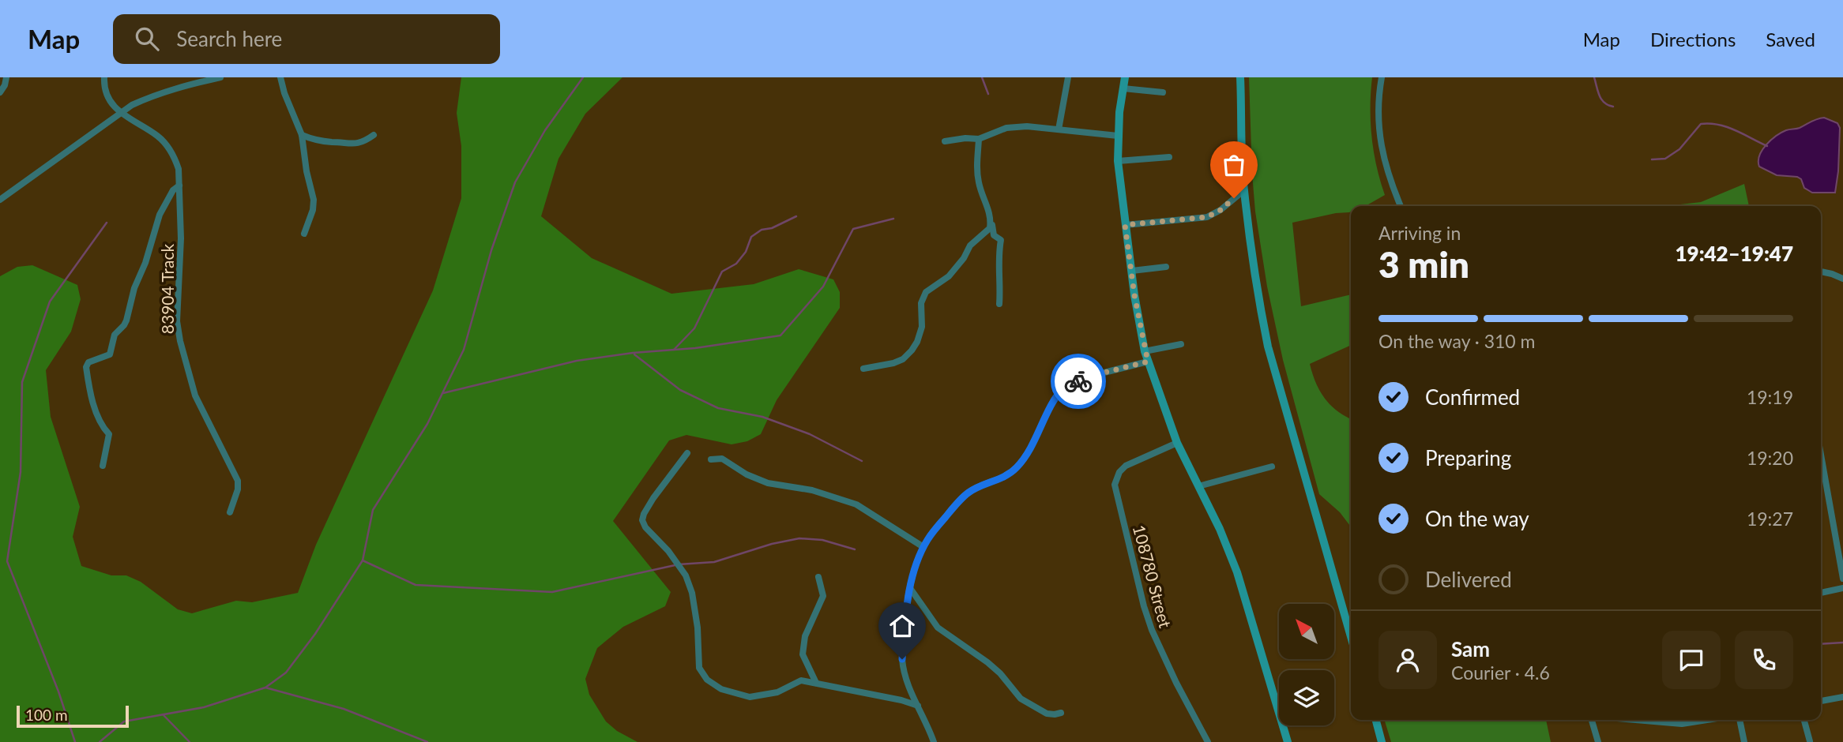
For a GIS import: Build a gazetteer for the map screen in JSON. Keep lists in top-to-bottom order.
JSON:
{
  "streets": {
    "street": ["83904 Track", "108780 Street"]
  },
  "scale_bar": "100 m",
  "north": "top left",
  "page": {
    "header": "Map",
    "search": "Search here",
    "nav": ["Map", "Directions", "Saved"],
    "heading": ["3 min", "Arriving in", "19:42–19:47"],
    "panel": ["Sam", "Courier · 4.6"],
    "bar": "On the way · 310 m",
    "list": [
      ["Confirmed", "19:19"],
      ["Preparing", "19:20"],
      ["On the way", "19:27"],
      "Delivered"
    ],
    "scale": "100 m"
  }
}
